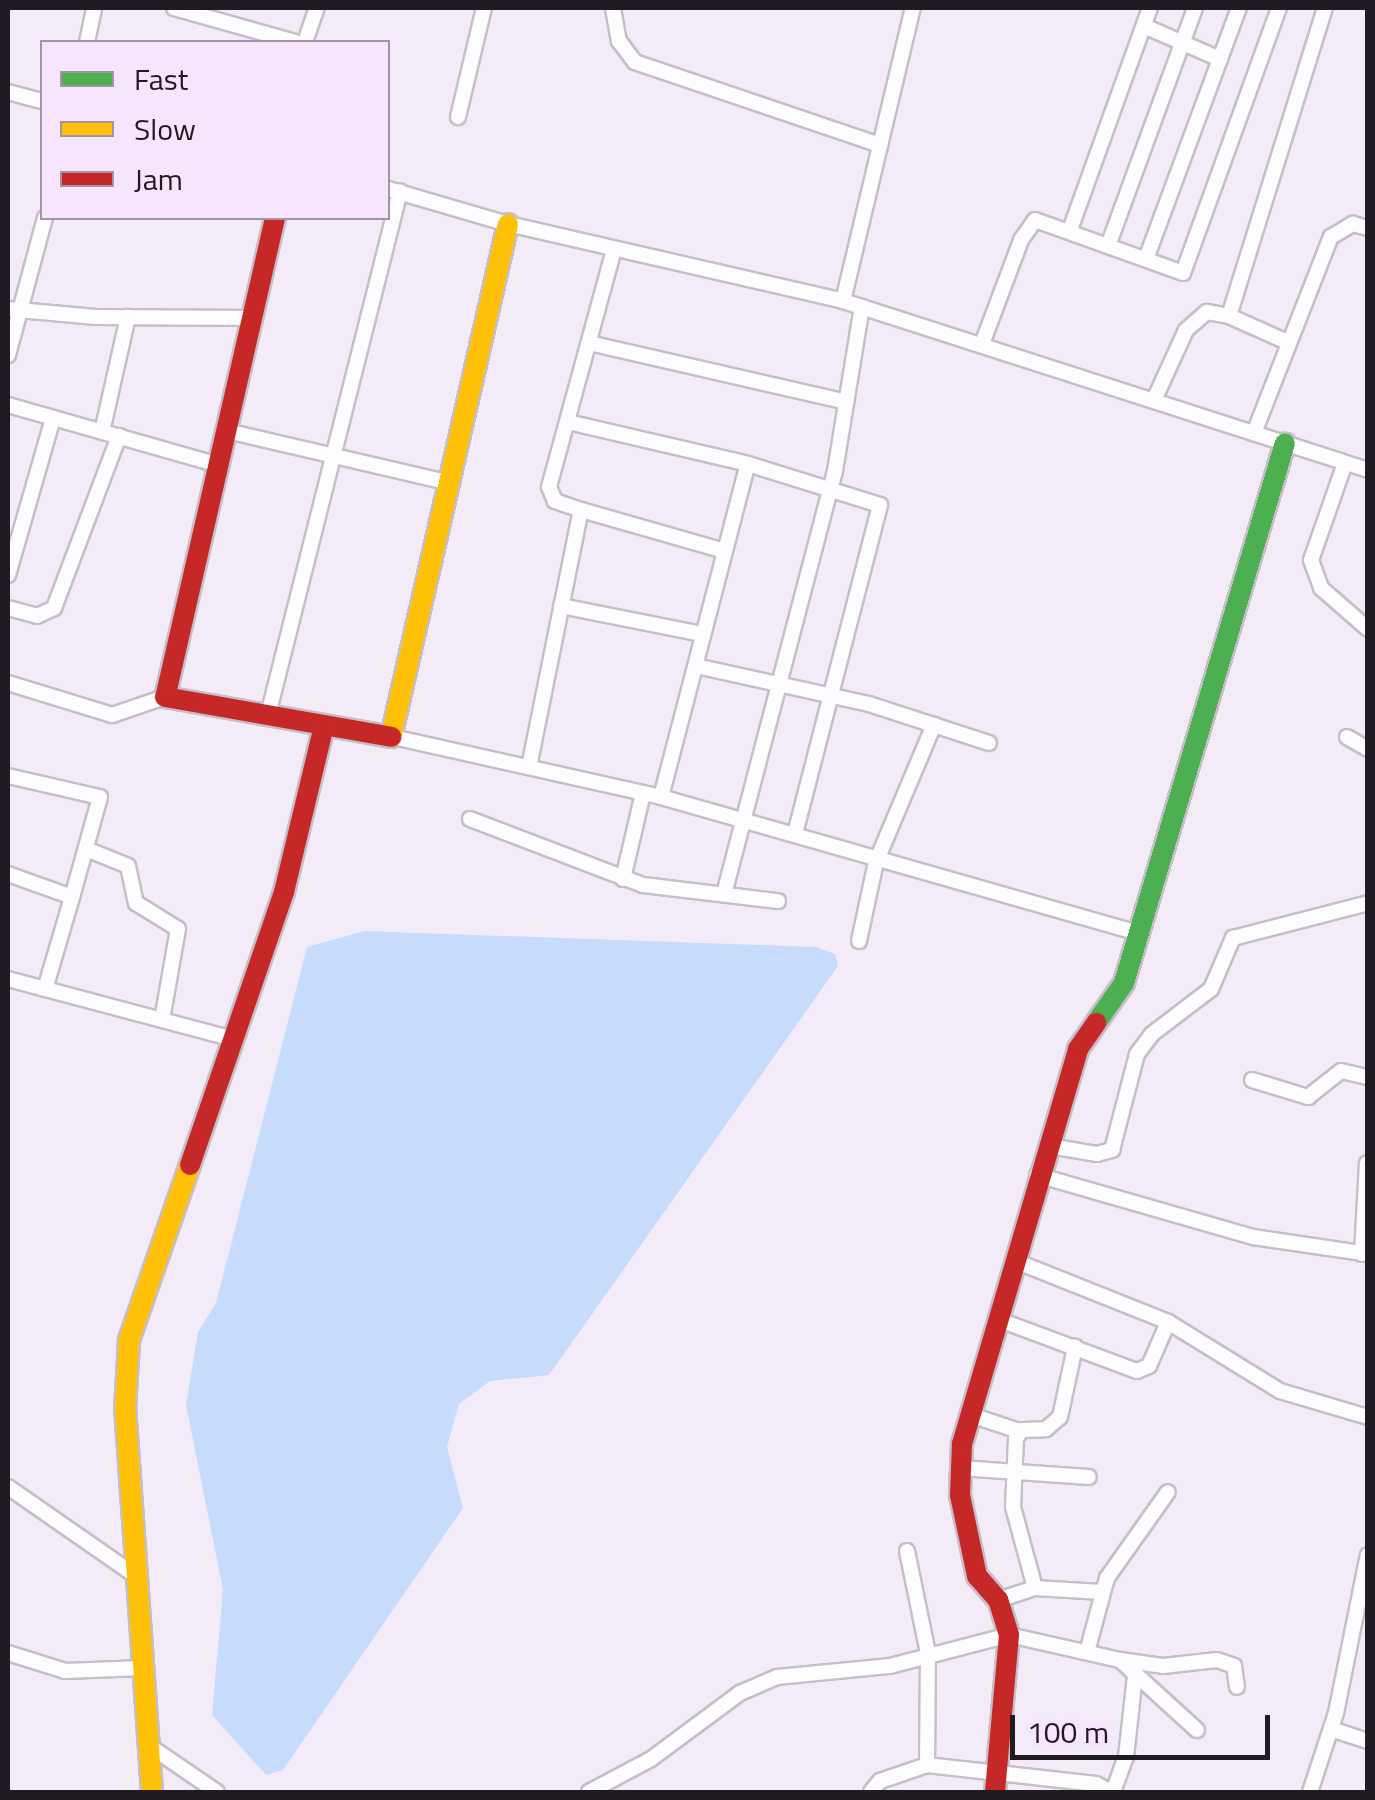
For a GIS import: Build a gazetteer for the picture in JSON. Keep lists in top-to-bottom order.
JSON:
{
  "legend": ["Fast", "Slow", "Jam"],
  "scale_bar": "100 m"
}
